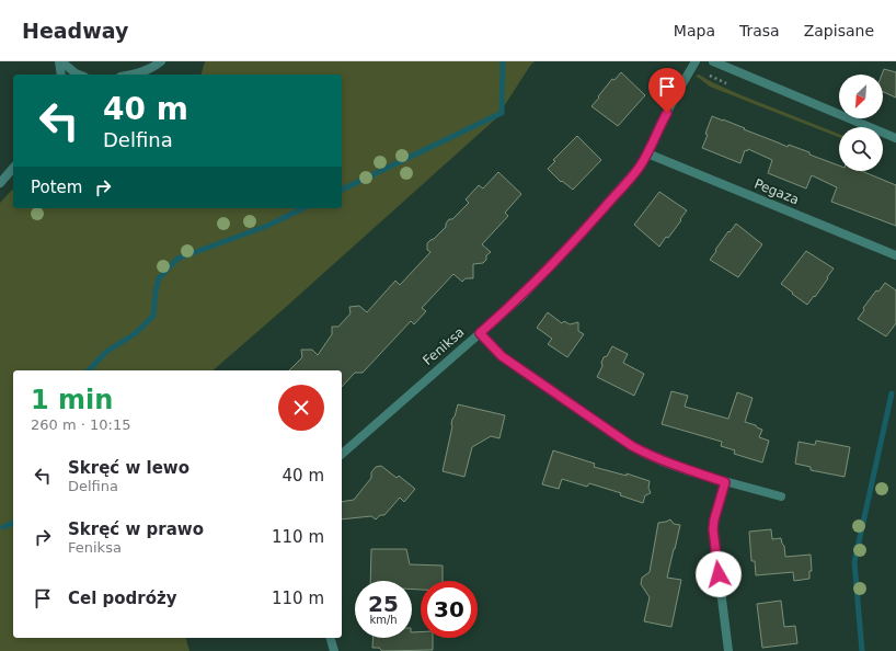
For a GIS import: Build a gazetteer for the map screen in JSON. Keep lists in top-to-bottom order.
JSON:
{
  "streets": {
    "street": ["Pegaza", "Feniksa"]
  },
  "crossings": [
    ["Pegaza", "Feniksa"]
  ],
  "north": "bottom left",
  "page": {
    "header": "Headway",
    "nav": ["Mapa", "Trasa", "Zapisane"],
    "turn": ["40 m", "Delfina"],
    "then": "Potem",
    "heading": ["1 min", "260 m · 10:15"],
    "list": [
      {
        "name": "Skręć w lewo",
        "note": "Delfina",
        "value": "40 m"
      },
      {
        "name": "Skręć w prawo",
        "note": "Feniksa",
        "value": "110 m"
      },
      {
        "name": "Cel podróży",
        "value": "110 m"
      }
    ],
    "speed": "25 km/h",
    "limit": "30"
  }
}
